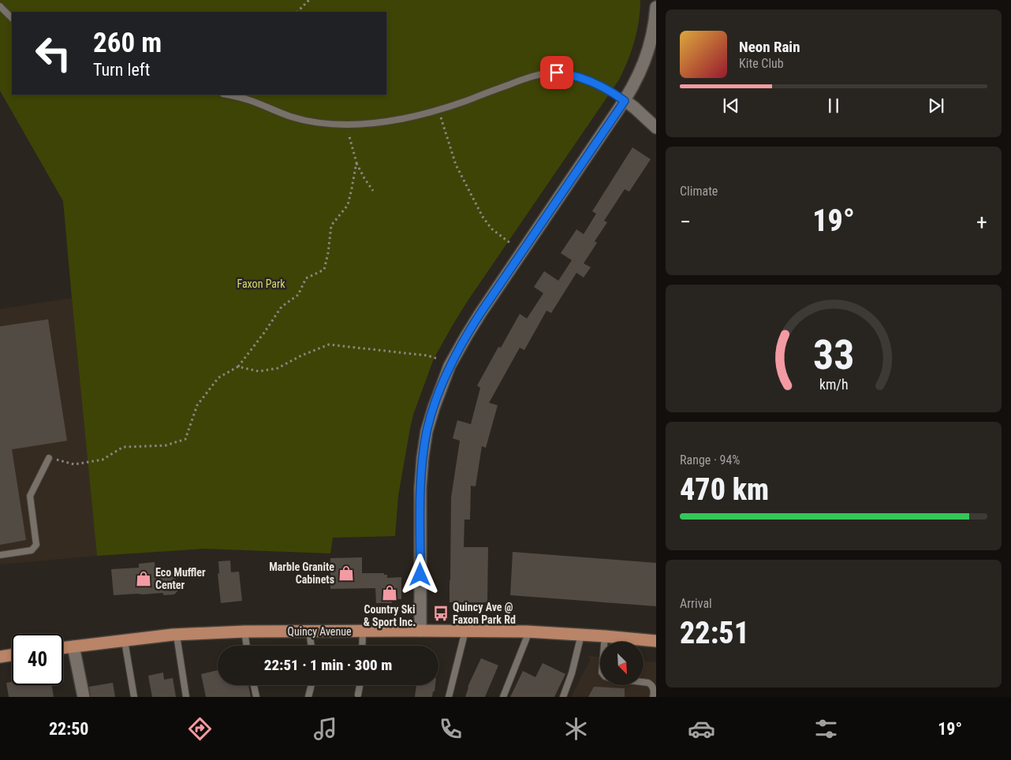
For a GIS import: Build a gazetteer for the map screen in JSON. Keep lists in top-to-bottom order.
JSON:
{
  "streets": {
    "main road": ["Quincy Avenue"]
  },
  "parks": ["Faxon Park"],
  "places": {
    "shop": ["Marble Granite Cabinets", "Eco Muffler Center", "Country Ski & Sport Inc."],
    "bus stop": ["Quincy Ave @ Faxon Park Rd"]
  },
  "north": "bottom right",
  "page": {
    "turn": ["260 m", "Turn left"],
    "song": ["Neon Rain", "Kite Club"],
    "tile": [
      "Climate",
      ["Range · 94%", "470 km"],
      ["Arrival", "22:51"]
    ],
    "heat": ["−", "19°", "+"],
    "limit": "40",
    "trip": "22:51 · 1 min · 300 m",
    "tabs": ["22:50", "19°"],
    "gauge": ["33", "km/h"]
  }
}
